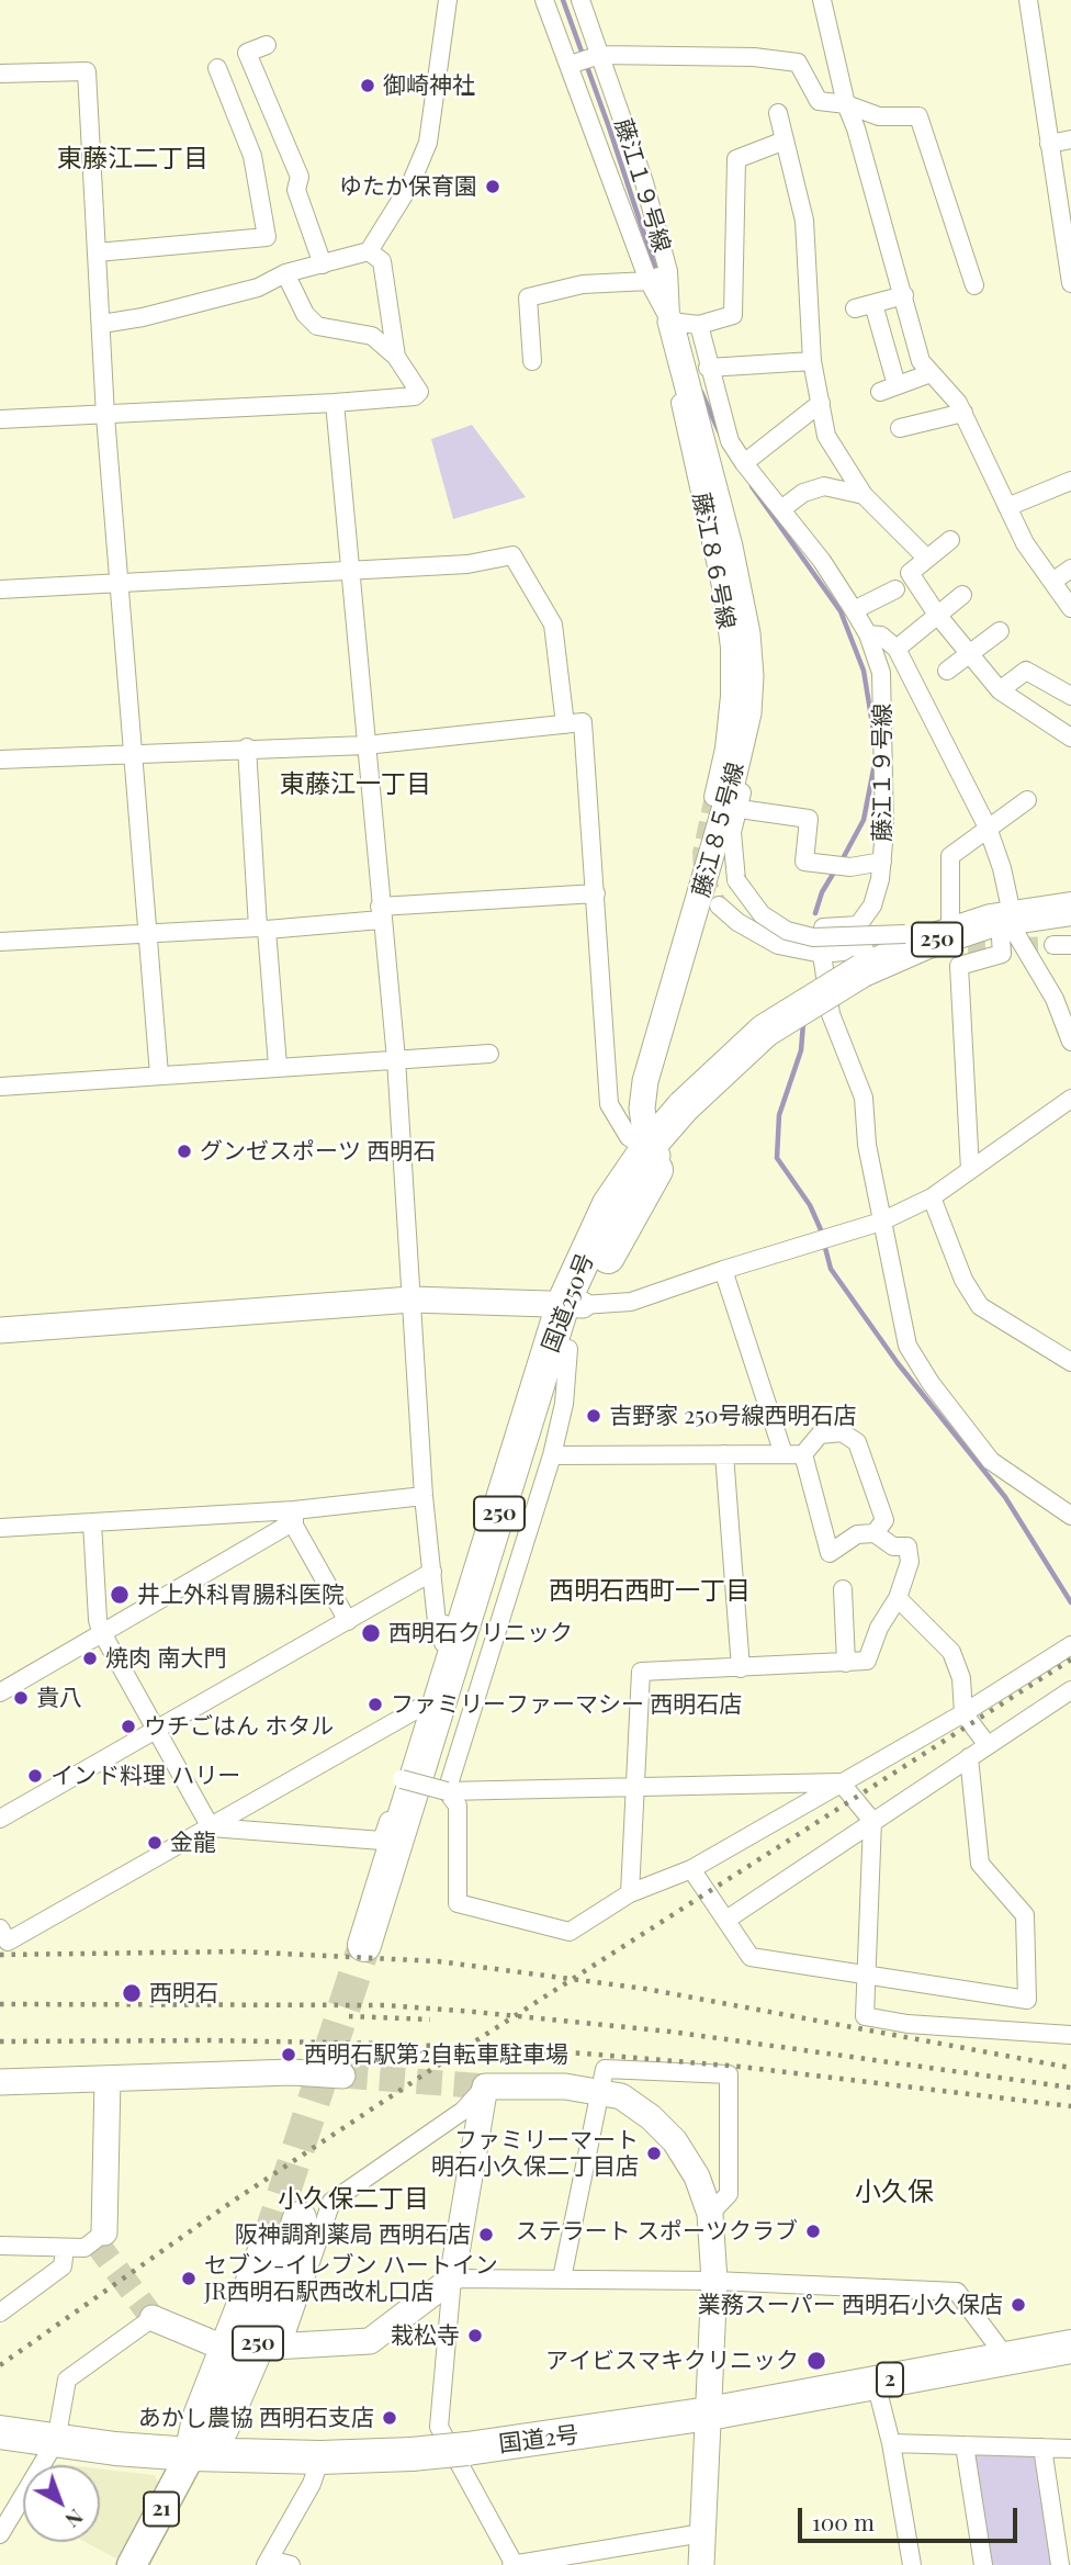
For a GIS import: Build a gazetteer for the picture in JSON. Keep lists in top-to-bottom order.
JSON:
{
  "streets": {
    "highway": [
      "250",
      "国道250号",
      "2",
      "国道2号"
    ],
    "main road": ["21"],
    "street": ["藤江１９号線", "藤江８６号線", "藤江８５号線"]
  },
  "crossings": [
    ["藤江１９号線", "藤江８６号線"],
    ["藤江１９号線", "藤江８５号線"],
    ["藤江８６号線", "藤江８５号線"],
    ["藤江８５号線", "国道250号"],
    ["250", "国道2号"],
    ["250", "21"],
    ["国道2号", "21"]
  ],
  "districts": [
    "東藤江二丁目",
    "東藤江一丁目",
    "西明石西町一丁目",
    "小久保",
    "小久保二丁目"
  ],
  "places": [
    "御崎神社",
    "ゆたか保育園",
    "グンゼスポーツ 西明石",
    "吉野家 250号線西明石店",
    "井上外科胃腸科医院",
    "西明石クリニック",
    "焼肉 南大門",
    "貴八",
    "ファミリーファーマシー 西明石店",
    "ウチごはん ホタル",
    "インド料理 ハリー",
    "金龍",
    "西明石",
    "西明石駅第2自転車駐車場",
    "ファミリーマート 明石小久保二丁目店",
    "ステラート スポーツクラブ",
    "阪神調剤薬局 西明石店",
    "セブン-イレブン ハートイン JR西明石駅西改札口店",
    "業務スーパー 西明石小久保店",
    "栽松寺",
    "アイビスマキクリニック",
    "あかし農協 西明石支店"
  ],
  "scale_bar": "100 m",
  "north": "bottom right"
}
